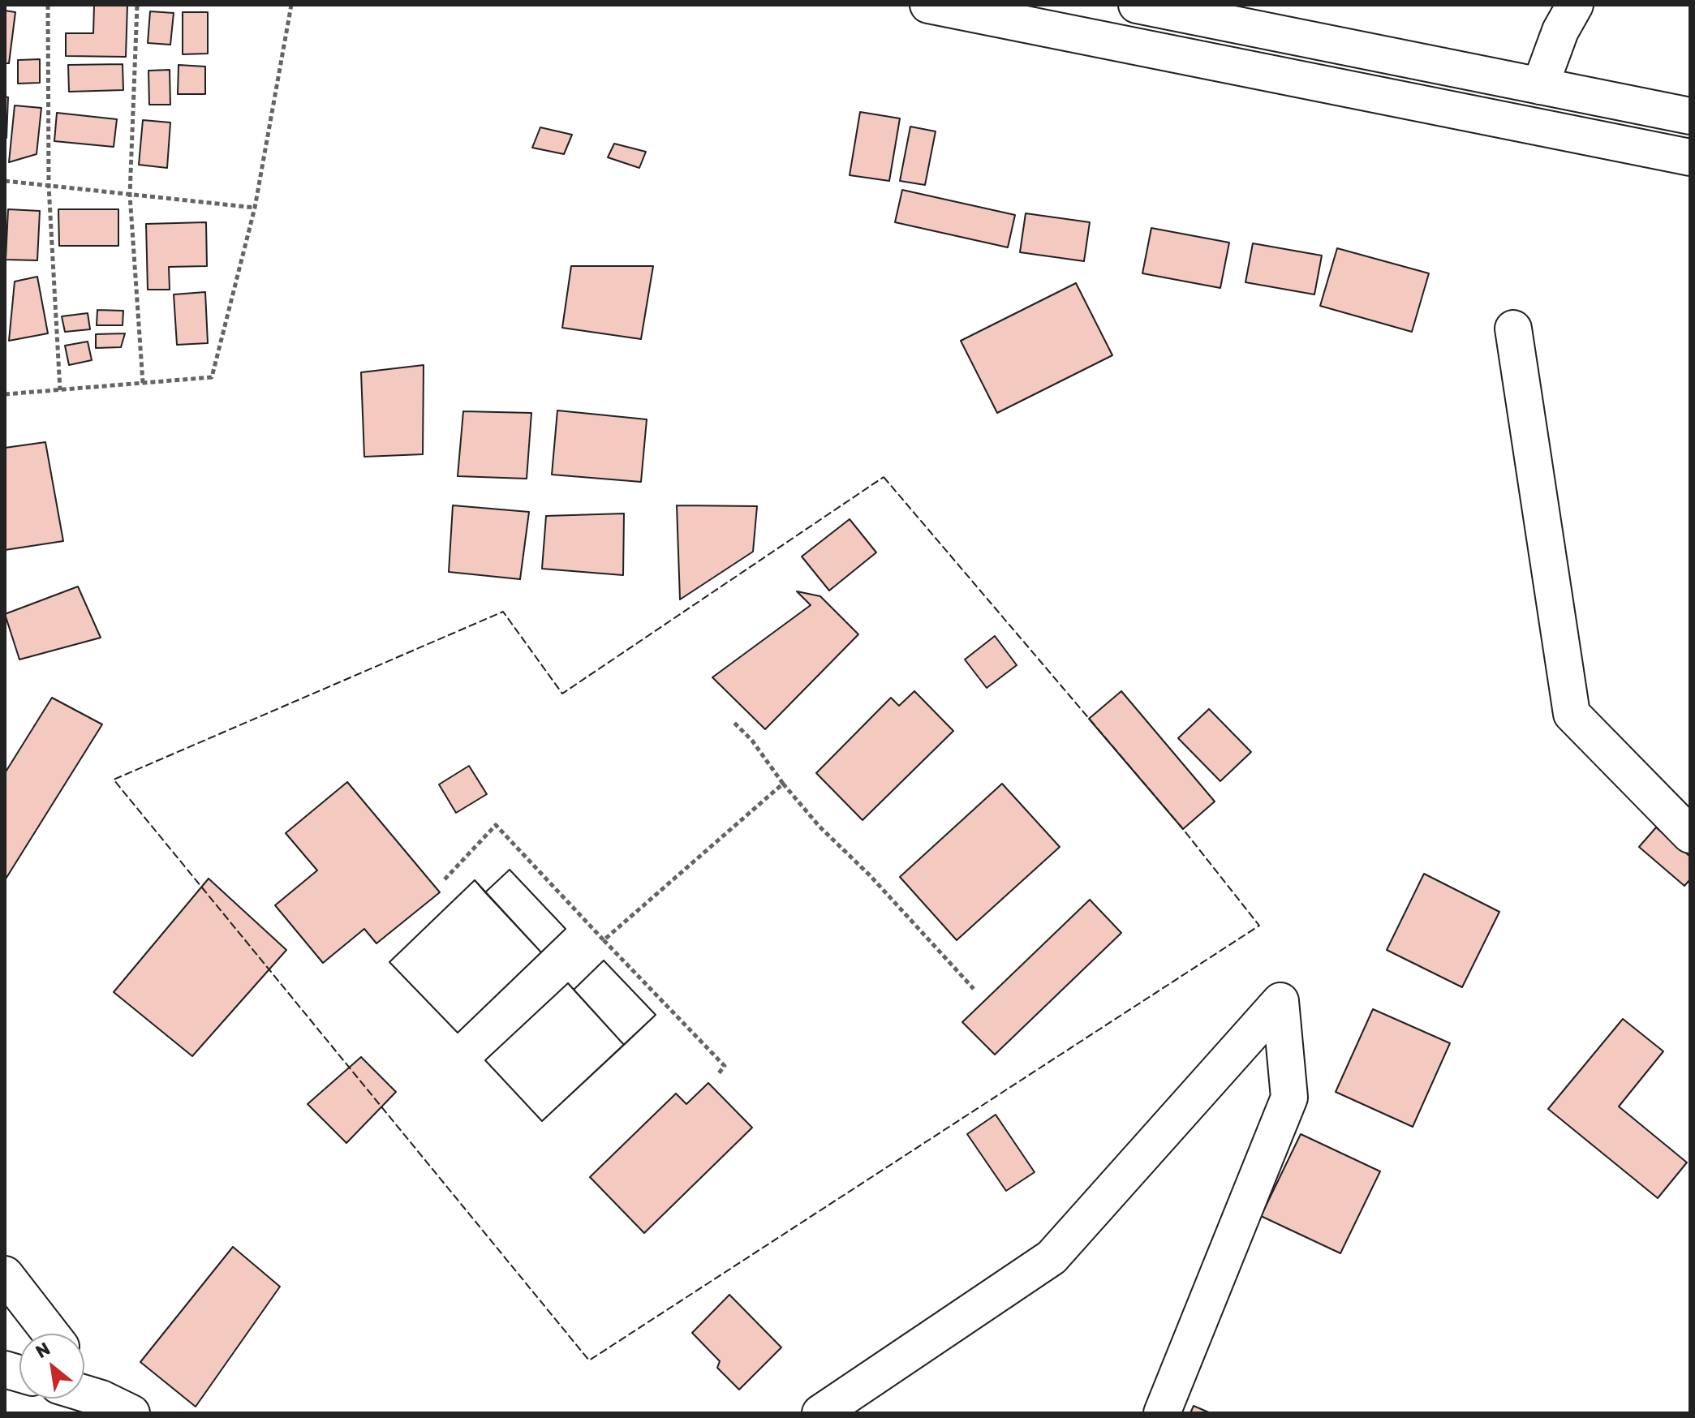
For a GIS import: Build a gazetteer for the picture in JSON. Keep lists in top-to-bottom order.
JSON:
{
  "north": "top left"
}
